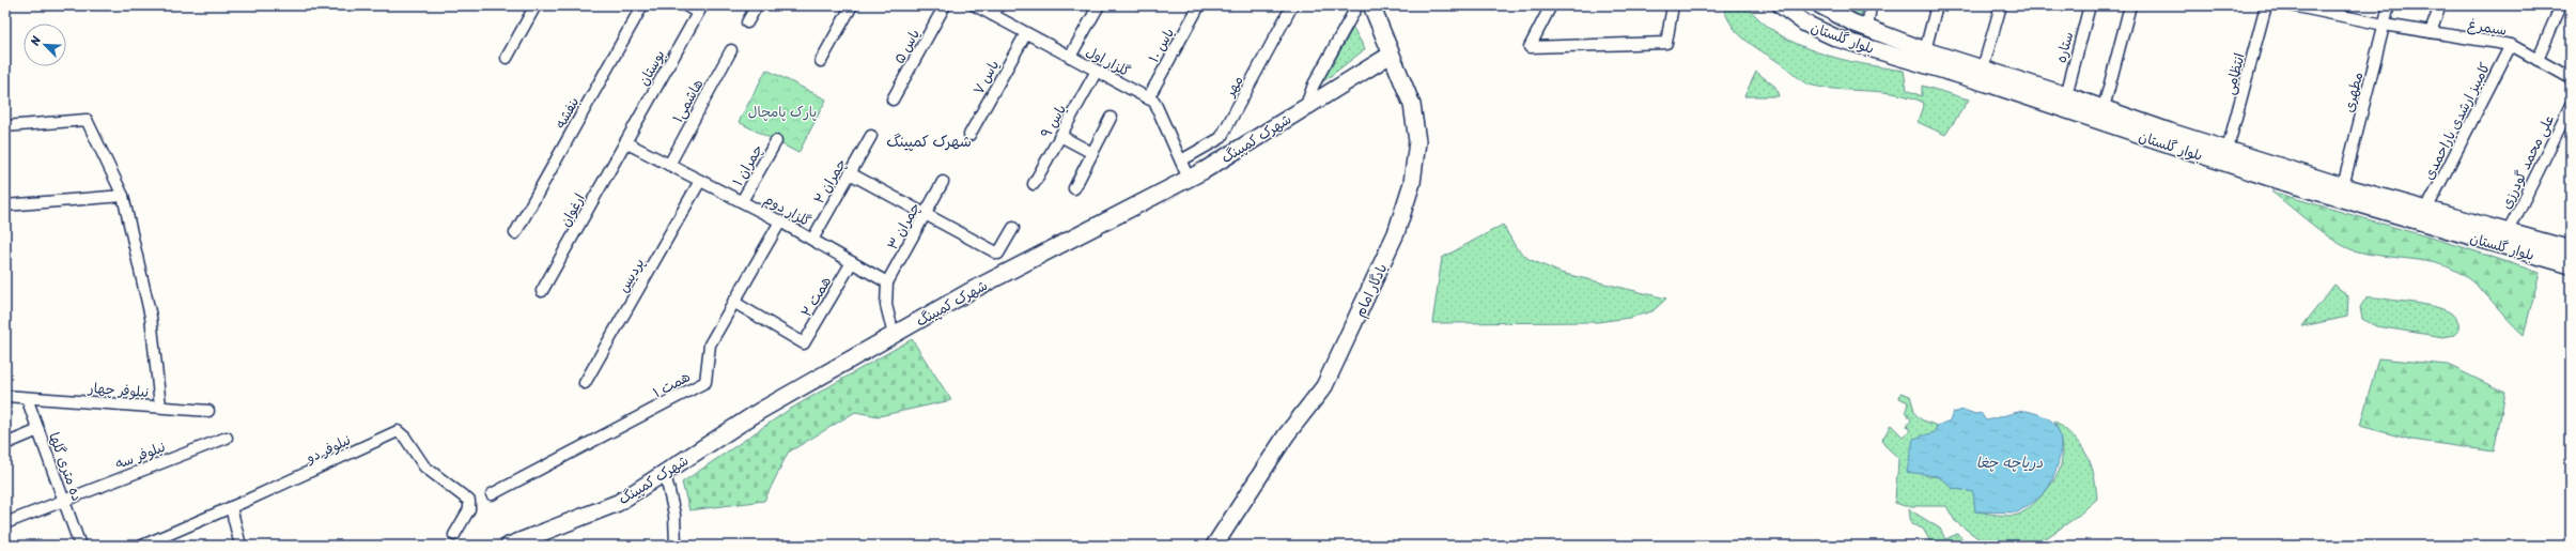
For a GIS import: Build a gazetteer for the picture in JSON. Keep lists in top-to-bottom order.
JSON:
{
  "streets": {
    "main road": ["بلوار گلستان", "شهرک کمپینگ", "یادگار امام"],
    "street": [
      "سیمرغ",
      "یاس ۱۰",
      "یاس ۵",
      "ستاره",
      "گلزار اول",
      "بوستان",
      "انتظامی",
      "یاس ۷",
      "مهر",
      "مطهری",
      "هاشمی۱",
      "بنفشه",
      "یاس ۹",
      "کامبیز ارشدی یاراحمدی",
      "علی محمد گودرزی",
      "چمران ۱",
      "چمران ۲",
      "ارغوان",
      "گلزار دوم",
      "چمران ۳",
      "پردیس",
      "همت ۲",
      "همت ۱",
      "نیلوفر چهار",
      "نیلوفر دو",
      "نیلوفر سه",
      "ده متری گلها"
    ]
  },
  "crossings": [
    ["سیمرغ", "مطهری"],
    ["سیمرغ", "کامبیز ارشدی یاراحمدی"],
    ["بلوار گلستان", "ستاره"],
    ["بلوار گلستان", "انتظامی"],
    ["بلوار گلستان", "مطهری"],
    ["بلوار گلستان", "کامبیز ارشدی یاراحمدی"],
    ["بلوار گلستان", "علی محمد گودرزی"],
    ["یاس ۱۰", "گلزار اول"],
    ["گلزار اول", "یاس ۷"],
    ["گلزار اول", "مهر"],
    ["گلزار اول", "یاس ۹"],
    ["گلزار اول", "شهرک کمپینگ"],
    ["بوستان", "ارغوان"],
    ["بوستان", "گلزار دوم"],
    ["هاشمی۱", "گلزار دوم"],
    ["شهرک کمپینگ", "یادگار امام"],
    ["چمران ۱", "گلزار دوم"],
    ["چمران ۲", "گلزار دوم"],
    ["ارغوان", "گلزار دوم"],
    ["گلزار دوم", "چمران ۳"],
    ["گلزار دوم", "پردیس"],
    ["گلزار دوم", "همت ۲"],
    ["گلزار دوم", "همت ۱"],
    ["همت ۲", "همت ۱"],
    ["نیلوفر چهار", "ده متری گلها"],
    ["نیلوفر سه", "ده متری گلها"]
  ],
  "districts": ["شهرک کمپینگ"],
  "water": ["دریاچه چغا"],
  "parks": ["پارک پامچال"],
  "north": "top left"
}
